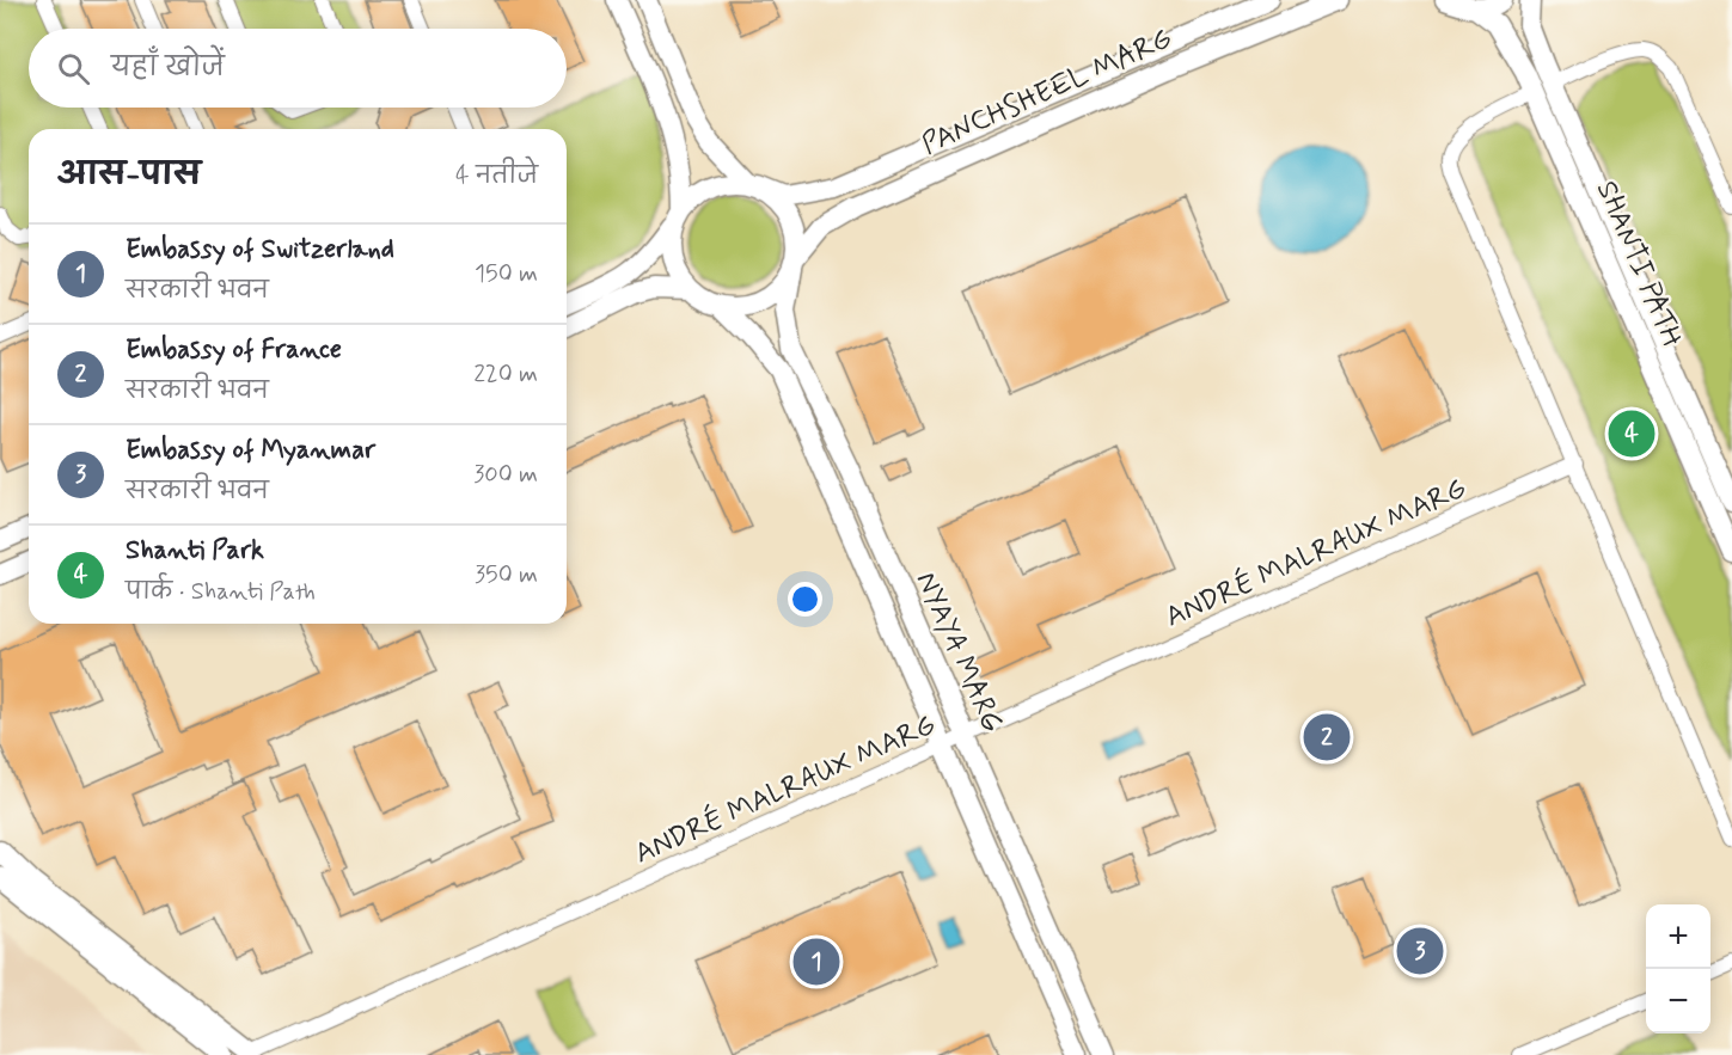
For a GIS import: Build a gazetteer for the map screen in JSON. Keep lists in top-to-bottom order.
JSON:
{
  "streets": {
    "main road": ["PANCHSHEEL MARG", "SHANTI PATH", "NYAYA MARG"],
    "street": ["ANDRÉ MALRAUX MARG"]
  },
  "crossings": [
    ["PANCHSHEEL MARG", "NYAYA MARG"],
    ["ANDRÉ MALRAUX MARG", "NYAYA MARG"]
  ],
  "page": {
    "search": "यहाँ खोजें",
    "heading": ["आस-पास", "4 नतीजे"],
    "list": [
      {
        "mark": "1",
        "name": "Embassy of Switzerland",
        "note": "सरकारी भवन",
        "value": "150 m"
      },
      {
        "mark": "2",
        "name": "Embassy of France",
        "note": "सरकारी भवन",
        "value": "220 m"
      },
      {
        "mark": "3",
        "name": "Embassy of Myanmar",
        "note": "सरकारी भवन",
        "value": "300 m"
      },
      {
        "mark": "4",
        "name": "Shanti Park",
        "note": "पार्क · Shanti Path",
        "value": "350 m"
      }
    ],
    "pins": [
      "4",
      "2",
      "3",
      "1"
    ],
    "map_buttons": ["+", "−"]
  }
}
